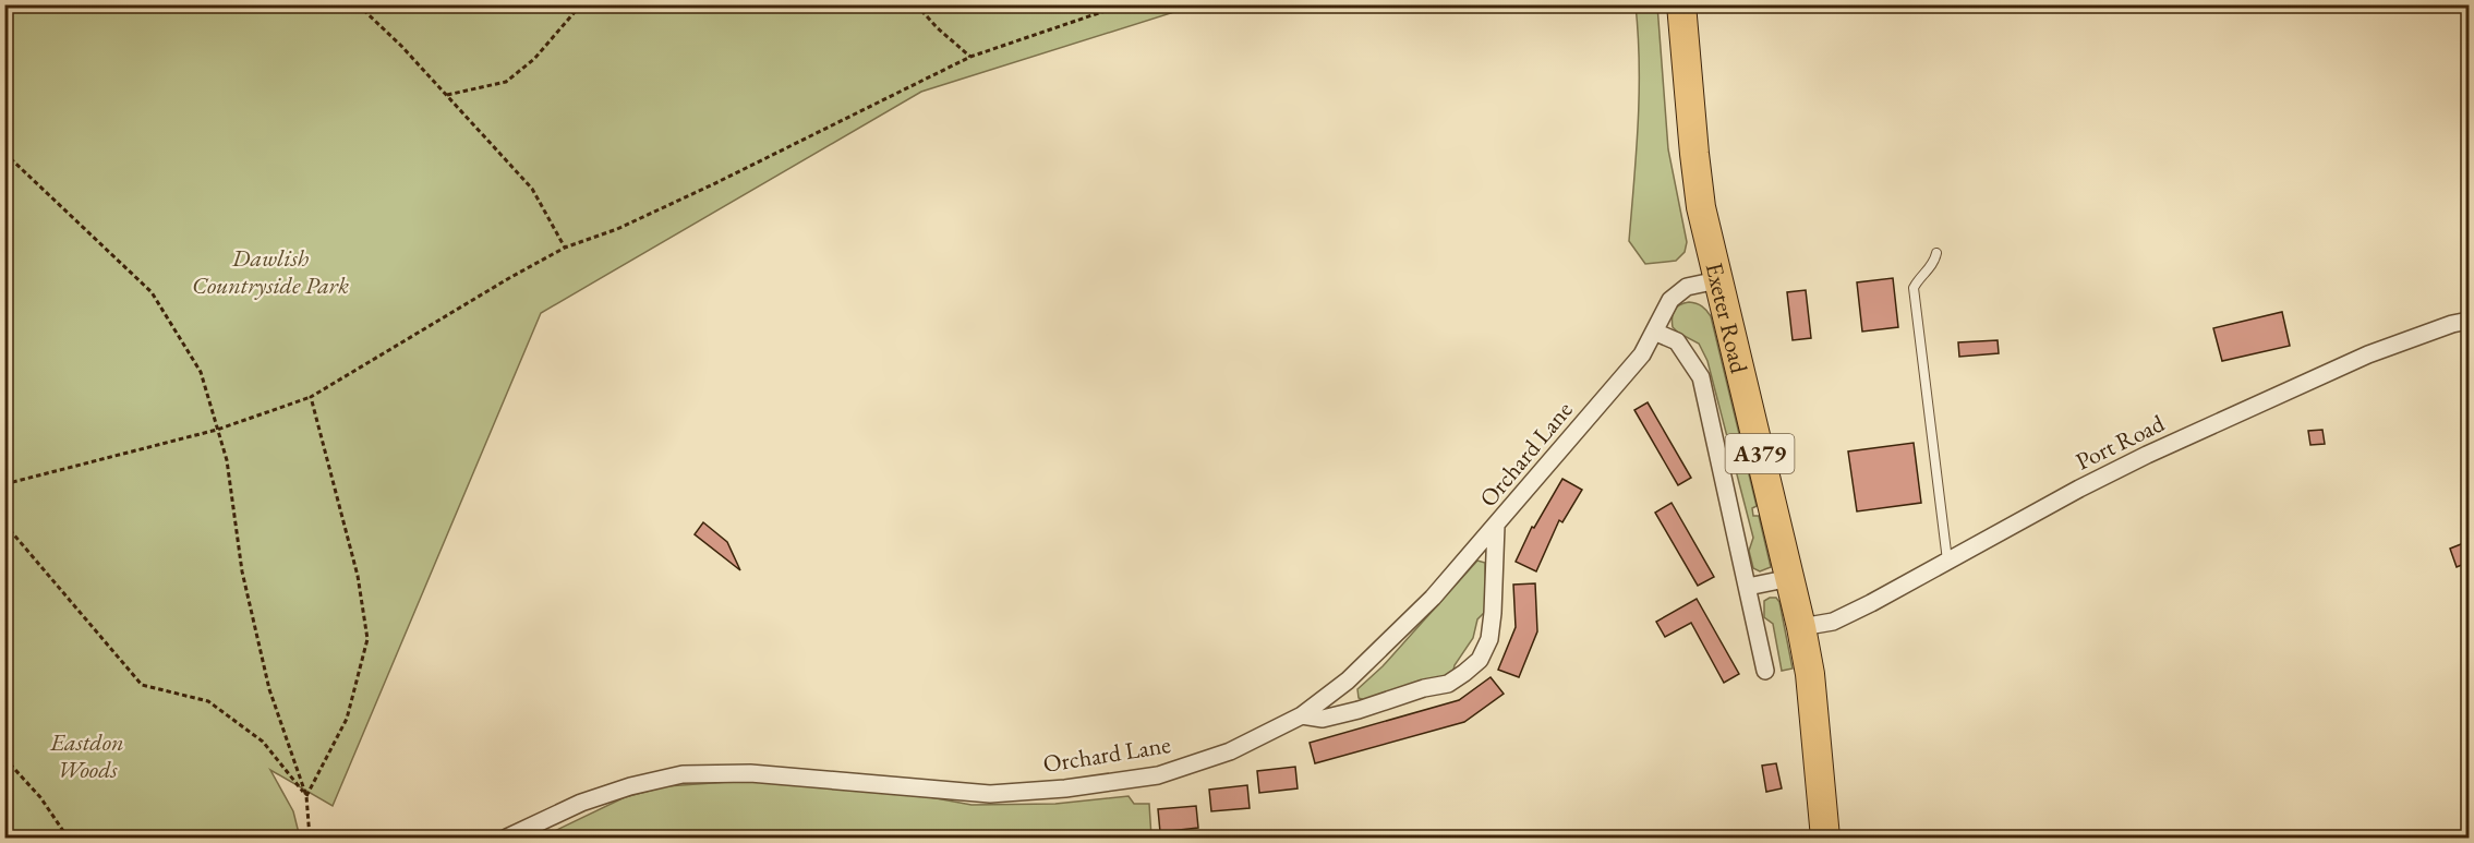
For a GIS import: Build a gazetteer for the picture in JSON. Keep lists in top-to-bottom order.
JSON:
{
  "streets": {
    "main road": ["Exeter Road", "A379"],
    "street": ["Port Road", "Orchard Lane"]
  },
  "crossings": [
    ["Exeter Road", "Port Road"],
    ["Exeter Road", "Orchard Lane"],
    ["Exeter Road", "A379"],
    ["Port Road", "A379"]
  ],
  "parks": ["Dawlish Countryside Park", "Eastdon Woods"]
}
